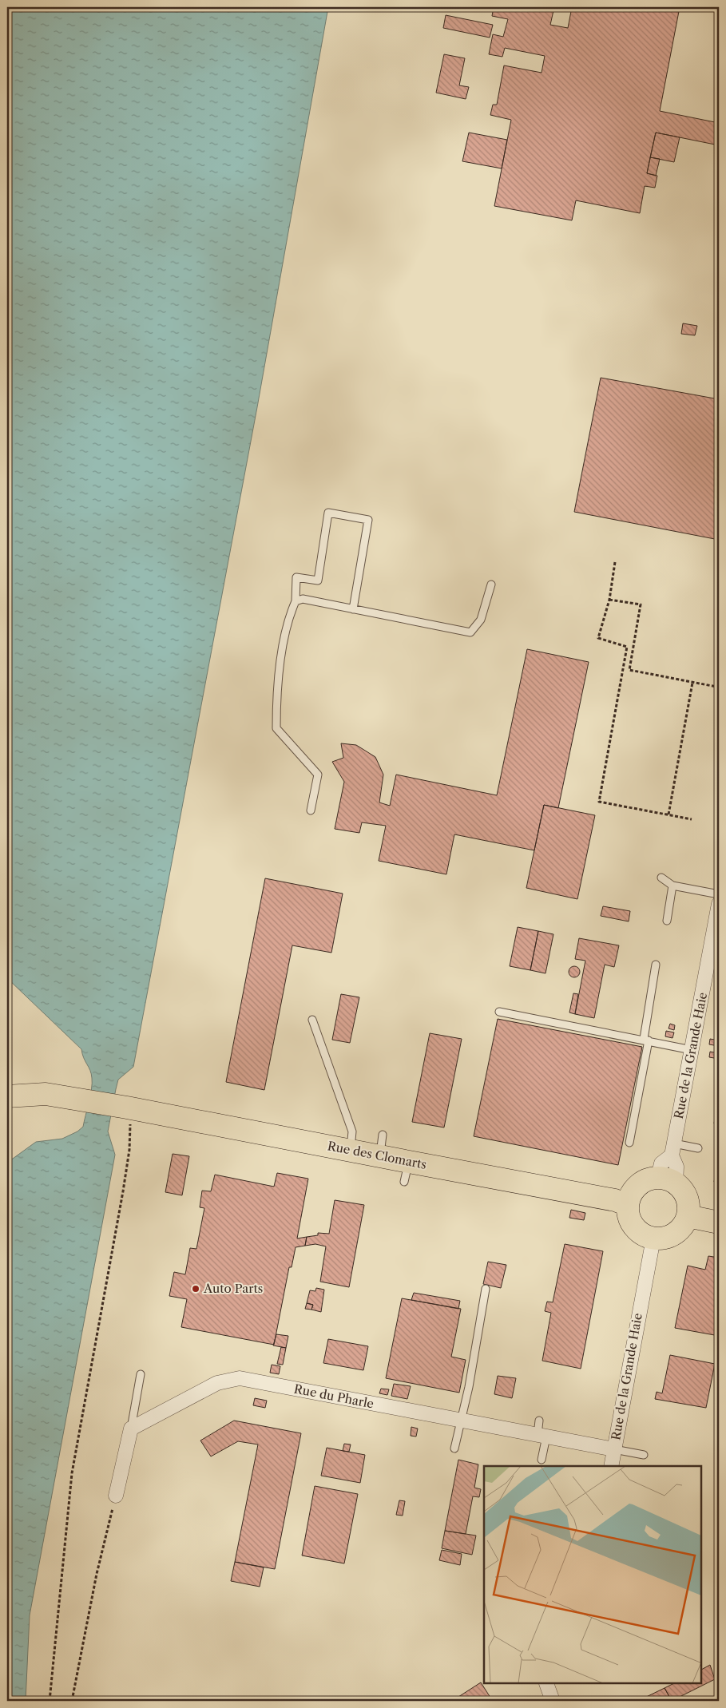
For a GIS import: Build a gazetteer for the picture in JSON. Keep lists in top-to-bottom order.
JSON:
{
  "streets": {
    "main road": ["Rue des Clomarts"],
    "street": ["Rue de la Grande Haie", "Rue du Pharle"]
  },
  "crossings": [
    ["Rue de la Grande Haie", "Rue des Clomarts"],
    ["Rue de la Grande Haie", "Rue du Pharle"]
  ],
  "places": ["Auto Parts"]
}
